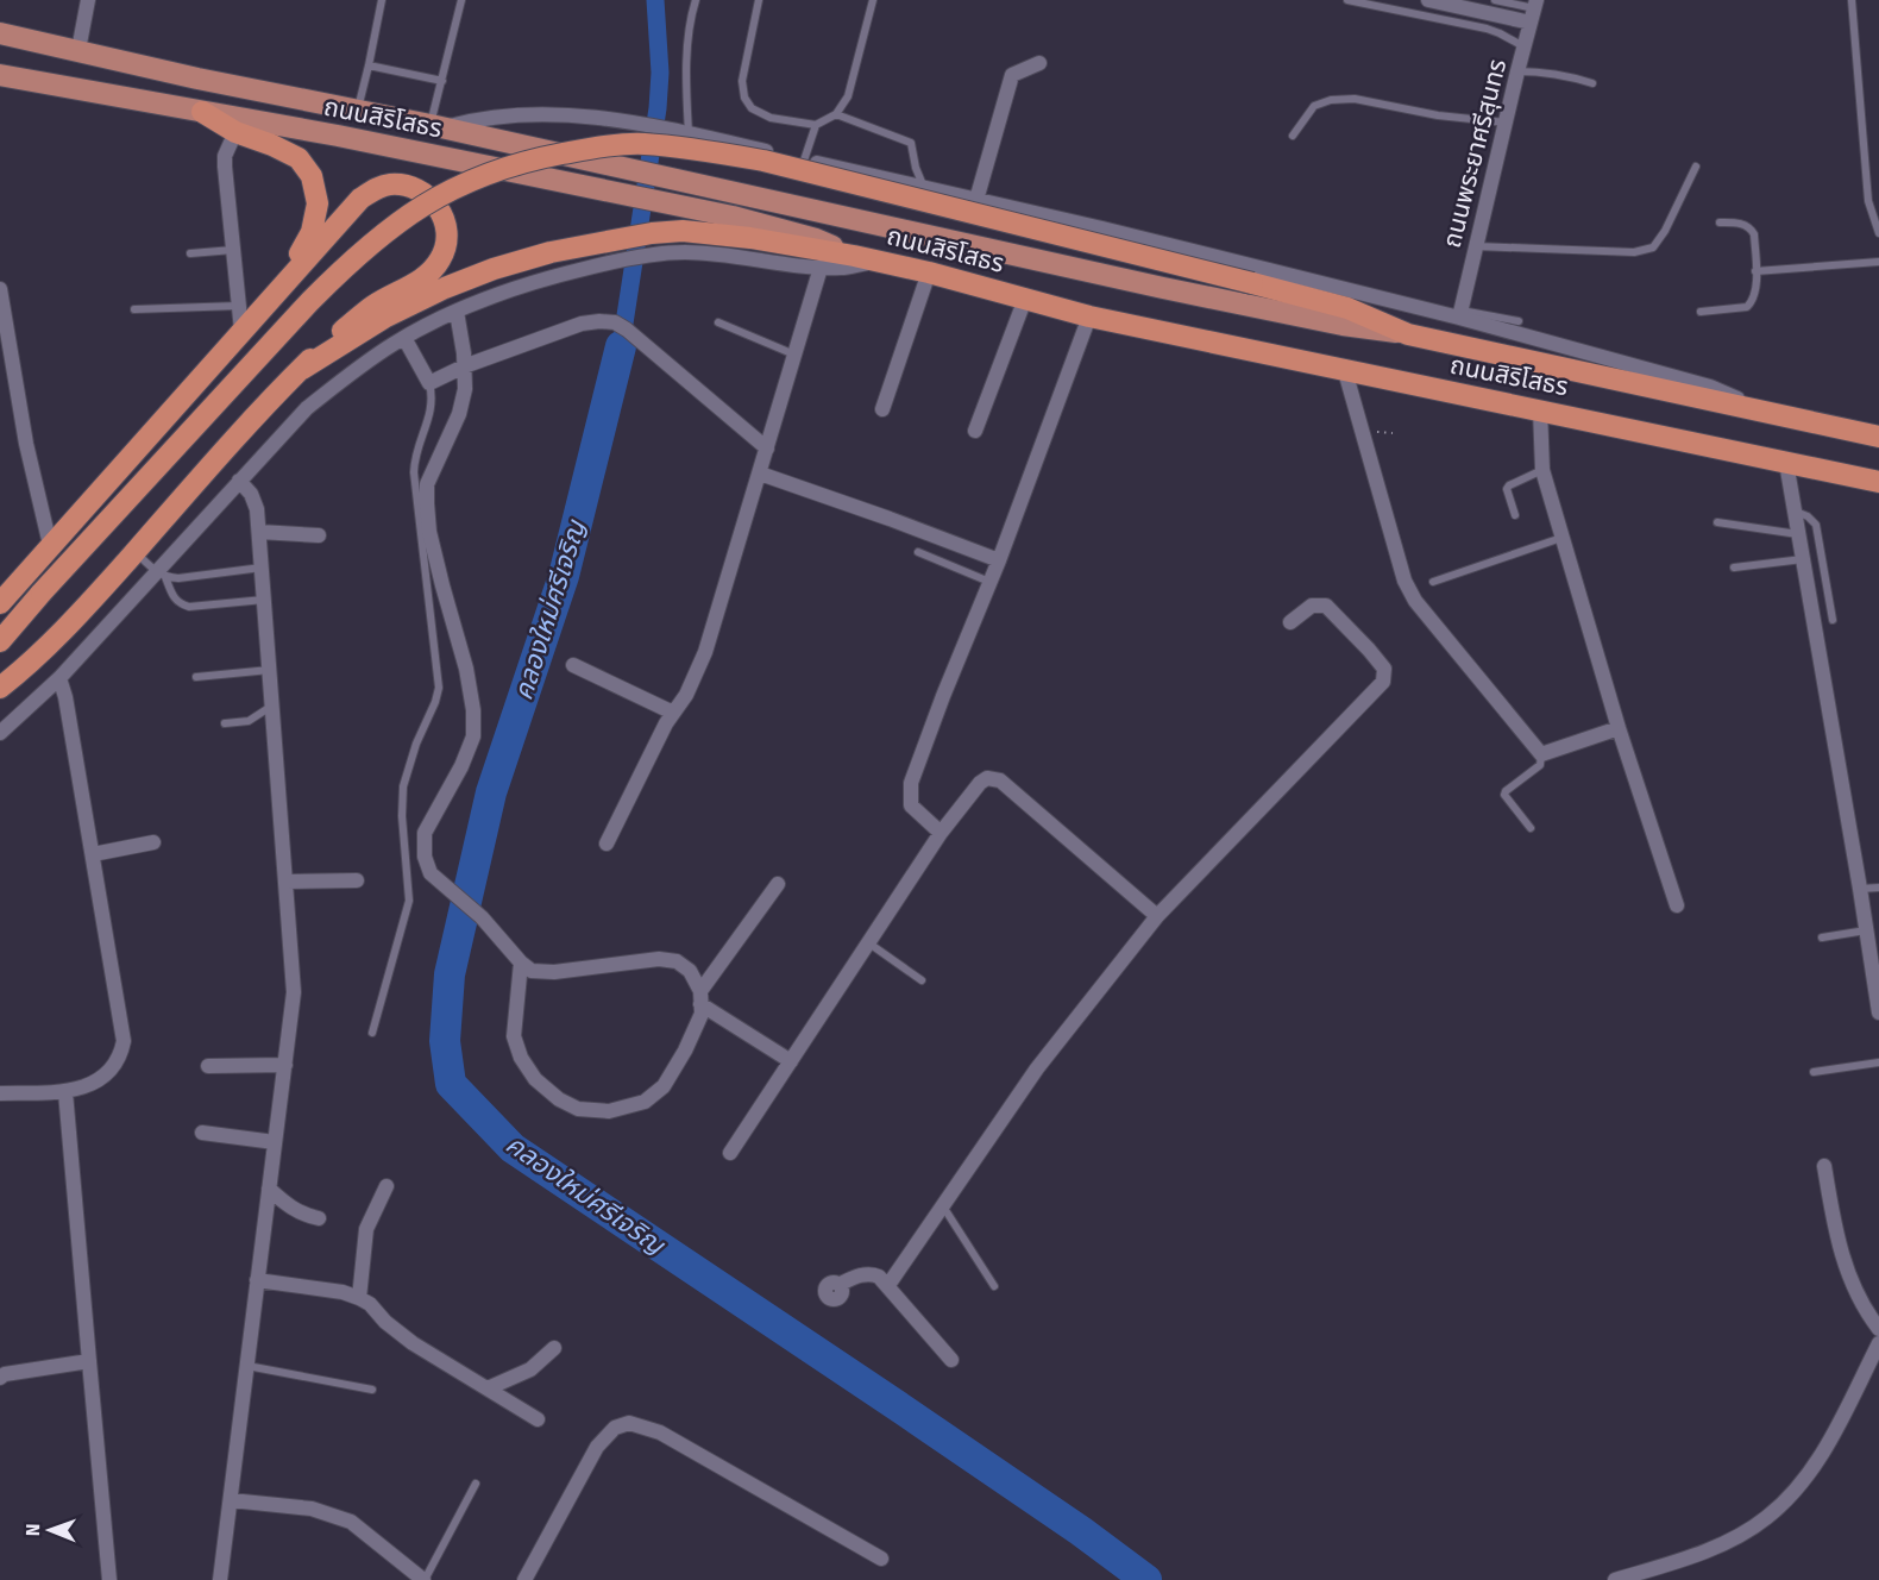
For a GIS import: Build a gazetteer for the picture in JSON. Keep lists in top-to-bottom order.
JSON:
{
  "streets": {
    "highway": ["ถนนสิริโสธร"],
    "street": ["ถนนพระยาศรีสุนทร"]
  },
  "water": ["คลองใหม่ศรีเจริญ"],
  "north": "left"
}
